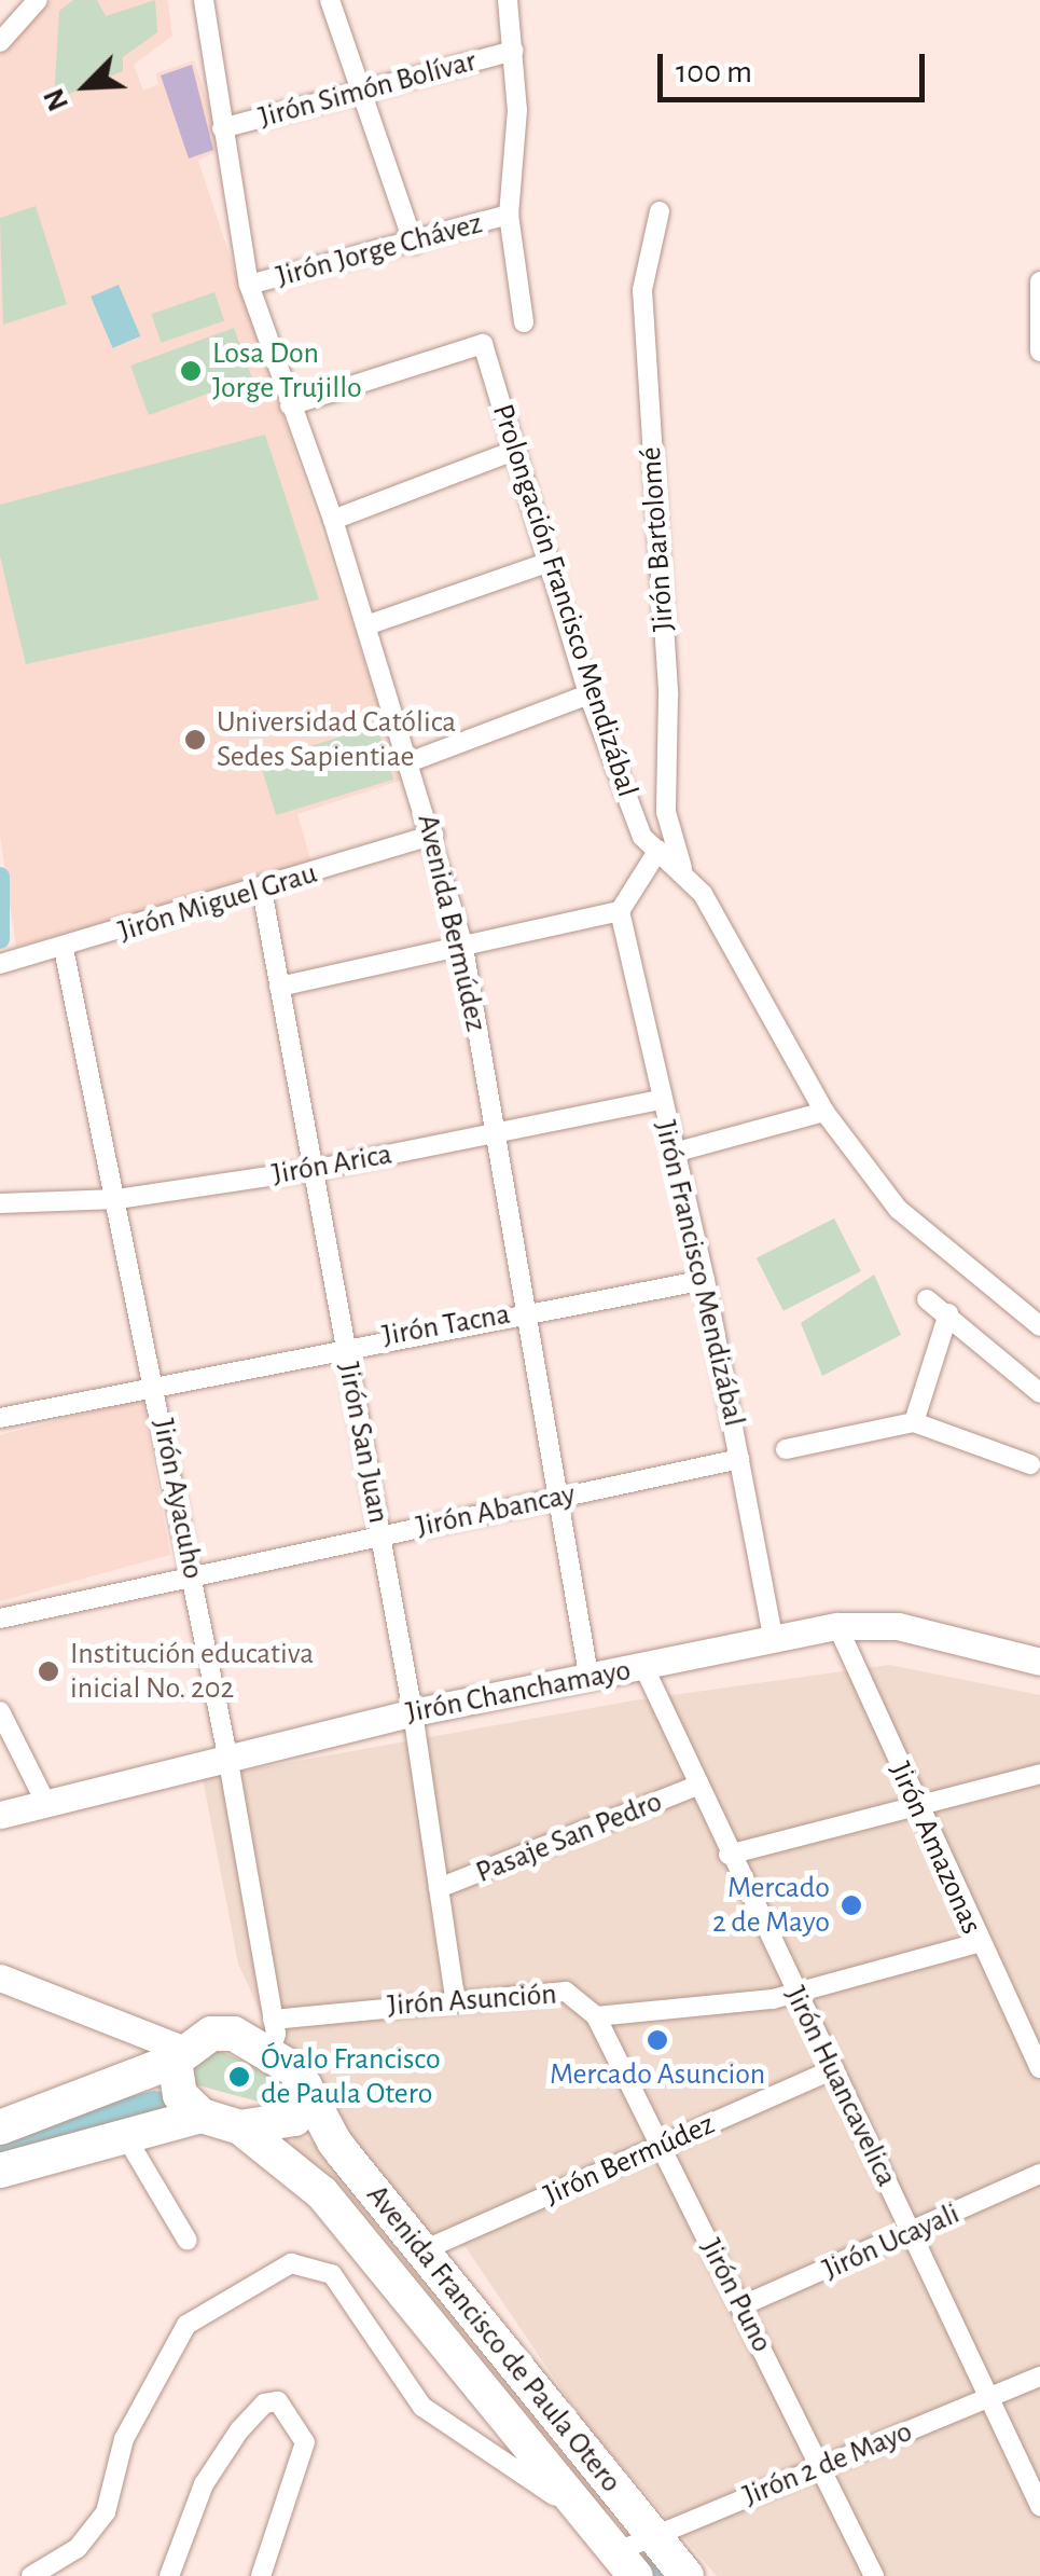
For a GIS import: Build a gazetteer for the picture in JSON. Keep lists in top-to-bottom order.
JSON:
{
  "streets": {
    "highway": ["Avenida Francisco de Paula Otero"],
    "main road": ["Jirón Chanchamayo"],
    "street": [
      "Jirón Simón Bolívar",
      "Jirón Jorge Chávez",
      "Jirón Bartolomé",
      "Prolongación Francisco Mendizábal",
      "Jirón Miguel Grau",
      "Avenida Bermúdez",
      "Jirón Arica",
      "Jirón Francisco Mendizábal",
      "Jirón Tacna",
      "Jirón San Juan",
      "Jirón Ayacuho",
      "Jirón Abancay",
      "Pasaje San Pedro",
      "Jirón Amazonas",
      "Jirón Asunción",
      "Jirón Huancavelica",
      "Jirón Bermúdez",
      "Jirón Ucayali",
      "Jirón Puno",
      "Jirón 2 de Mayo"
    ]
  },
  "crossings": [
    ["Jirón Simón Bolívar", "Avenida Bermúdez"],
    ["Jirón Jorge Chávez", "Avenida Bermúdez"],
    ["Jirón Bartolomé", "Prolongación Francisco Mendizábal"],
    ["Prolongación Francisco Mendizábal", "Avenida Bermúdez"],
    ["Jirón Miguel Grau", "Avenida Bermúdez"],
    ["Jirón Miguel Grau", "Jirón San Juan"],
    ["Jirón Miguel Grau", "Jirón Ayacuho"],
    ["Avenida Bermúdez", "Jirón Arica"],
    ["Avenida Bermúdez", "Jirón Tacna"],
    ["Avenida Bermúdez", "Jirón Abancay"],
    ["Avenida Bermúdez", "Jirón Chanchamayo"],
    ["Jirón Arica", "Jirón Francisco Mendizábal"],
    ["Jirón Arica", "Jirón San Juan"],
    ["Jirón Arica", "Jirón Ayacuho"],
    ["Jirón Francisco Mendizábal", "Jirón Tacna"],
    ["Jirón Francisco Mendizábal", "Jirón Abancay"],
    ["Jirón Francisco Mendizábal", "Jirón Chanchamayo"],
    ["Jirón Tacna", "Jirón San Juan"],
    ["Jirón Tacna", "Jirón Ayacuho"],
    ["Jirón San Juan", "Jirón Abancay"],
    ["Jirón San Juan", "Jirón Chanchamayo"],
    ["Jirón San Juan", "Pasaje San Pedro"],
    ["Jirón San Juan", "Jirón Asunción"],
    ["Jirón Ayacuho", "Jirón Abancay"],
    ["Jirón Ayacuho", "Jirón Chanchamayo"],
    ["Jirón Ayacuho", "Jirón Asunción"],
    ["Jirón Ayacuho", "Avenida Francisco de Paula Otero"],
    ["Jirón Chanchamayo", "Jirón Amazonas"],
    ["Jirón Chanchamayo", "Jirón Huancavelica"],
    ["Pasaje San Pedro", "Jirón Huancavelica"],
    ["Jirón Amazonas", "Jirón Asunción"],
    ["Jirón Asunción", "Jirón Huancavelica"],
    ["Jirón Asunción", "Jirón Puno"],
    ["Jirón Asunción", "Avenida Francisco de Paula Otero"],
    ["Jirón Huancavelica", "Jirón Bermúdez"],
    ["Jirón Huancavelica", "Jirón Ucayali"],
    ["Jirón Huancavelica", "Jirón 2 de Mayo"],
    ["Jirón Bermúdez", "Jirón Puno"],
    ["Jirón Bermúdez", "Avenida Francisco de Paula Otero"],
    ["Jirón Ucayali", "Jirón Puno"],
    ["Jirón Puno", "Jirón 2 de Mayo"],
    ["Avenida Francisco de Paula Otero", "Jirón 2 de Mayo"]
  ],
  "places": [
    "Losa Don Jorge Trujillo",
    "Universidad Católica Sedes Sapientiae",
    "Institución educativa inicial No. 202",
    "Mercado 2 de Mayo",
    "Mercado Asuncion",
    "Óvalo Francisco de Paula Otero"
  ],
  "scale_bar": "100 m",
  "north": "bottom left"
}
